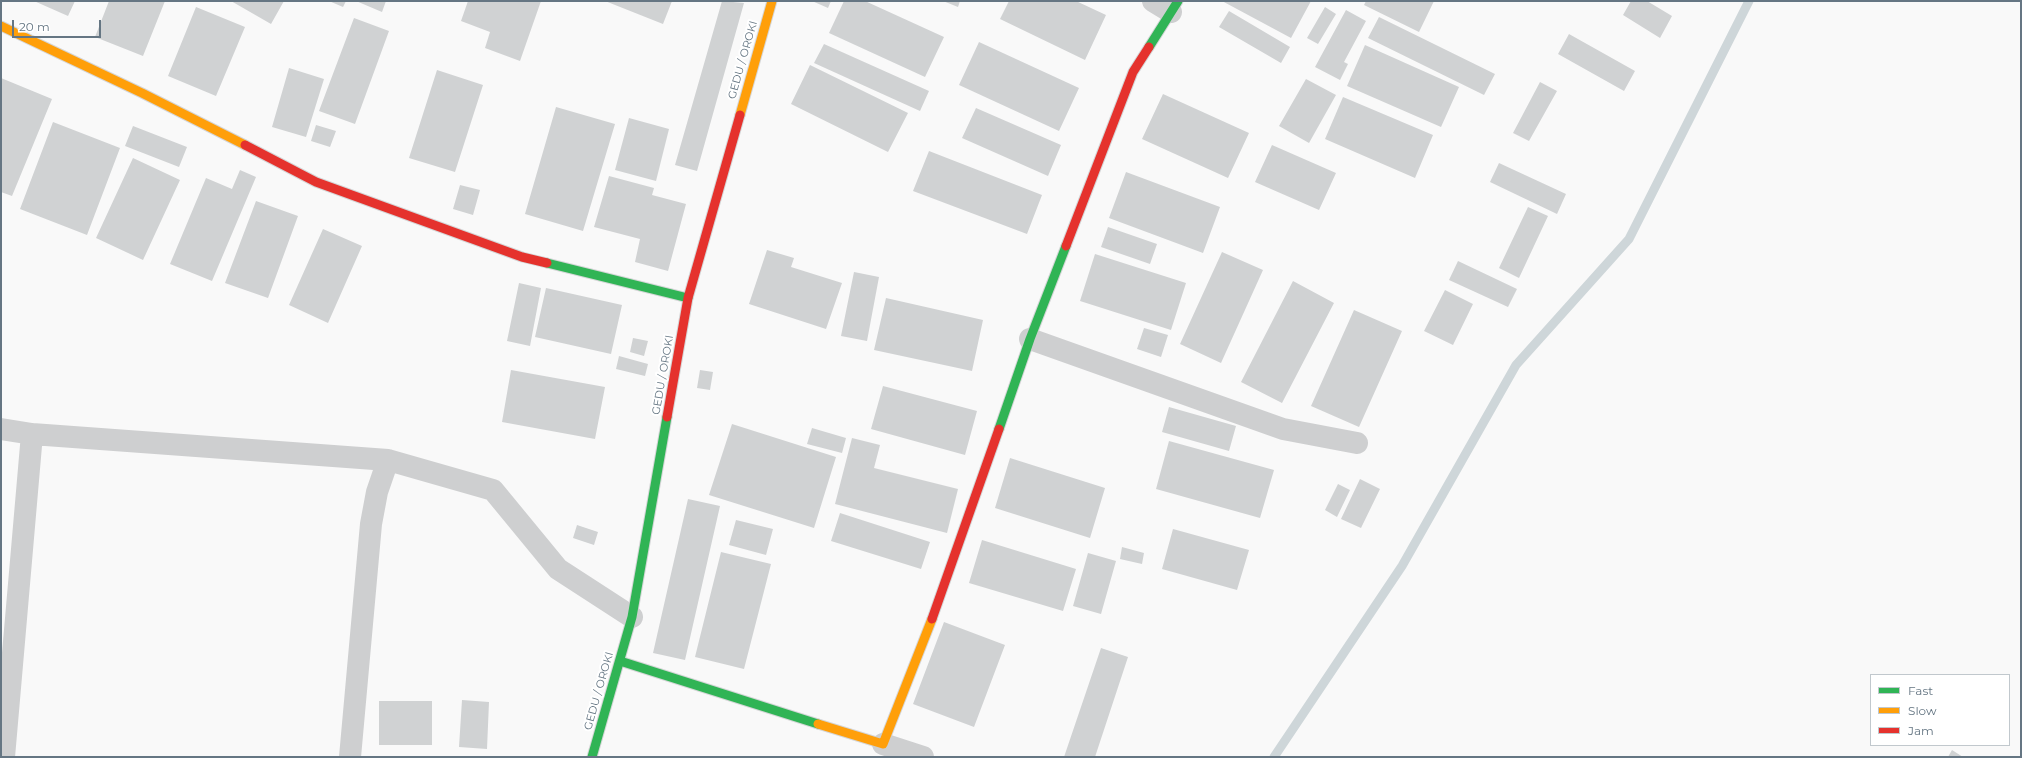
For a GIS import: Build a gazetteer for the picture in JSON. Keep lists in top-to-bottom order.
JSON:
{
  "streets": {
    "street": ["GEDU / OROKI"]
  },
  "legend": ["Fast", "Slow", "Jam"],
  "scale_bar": "20 m"
}
